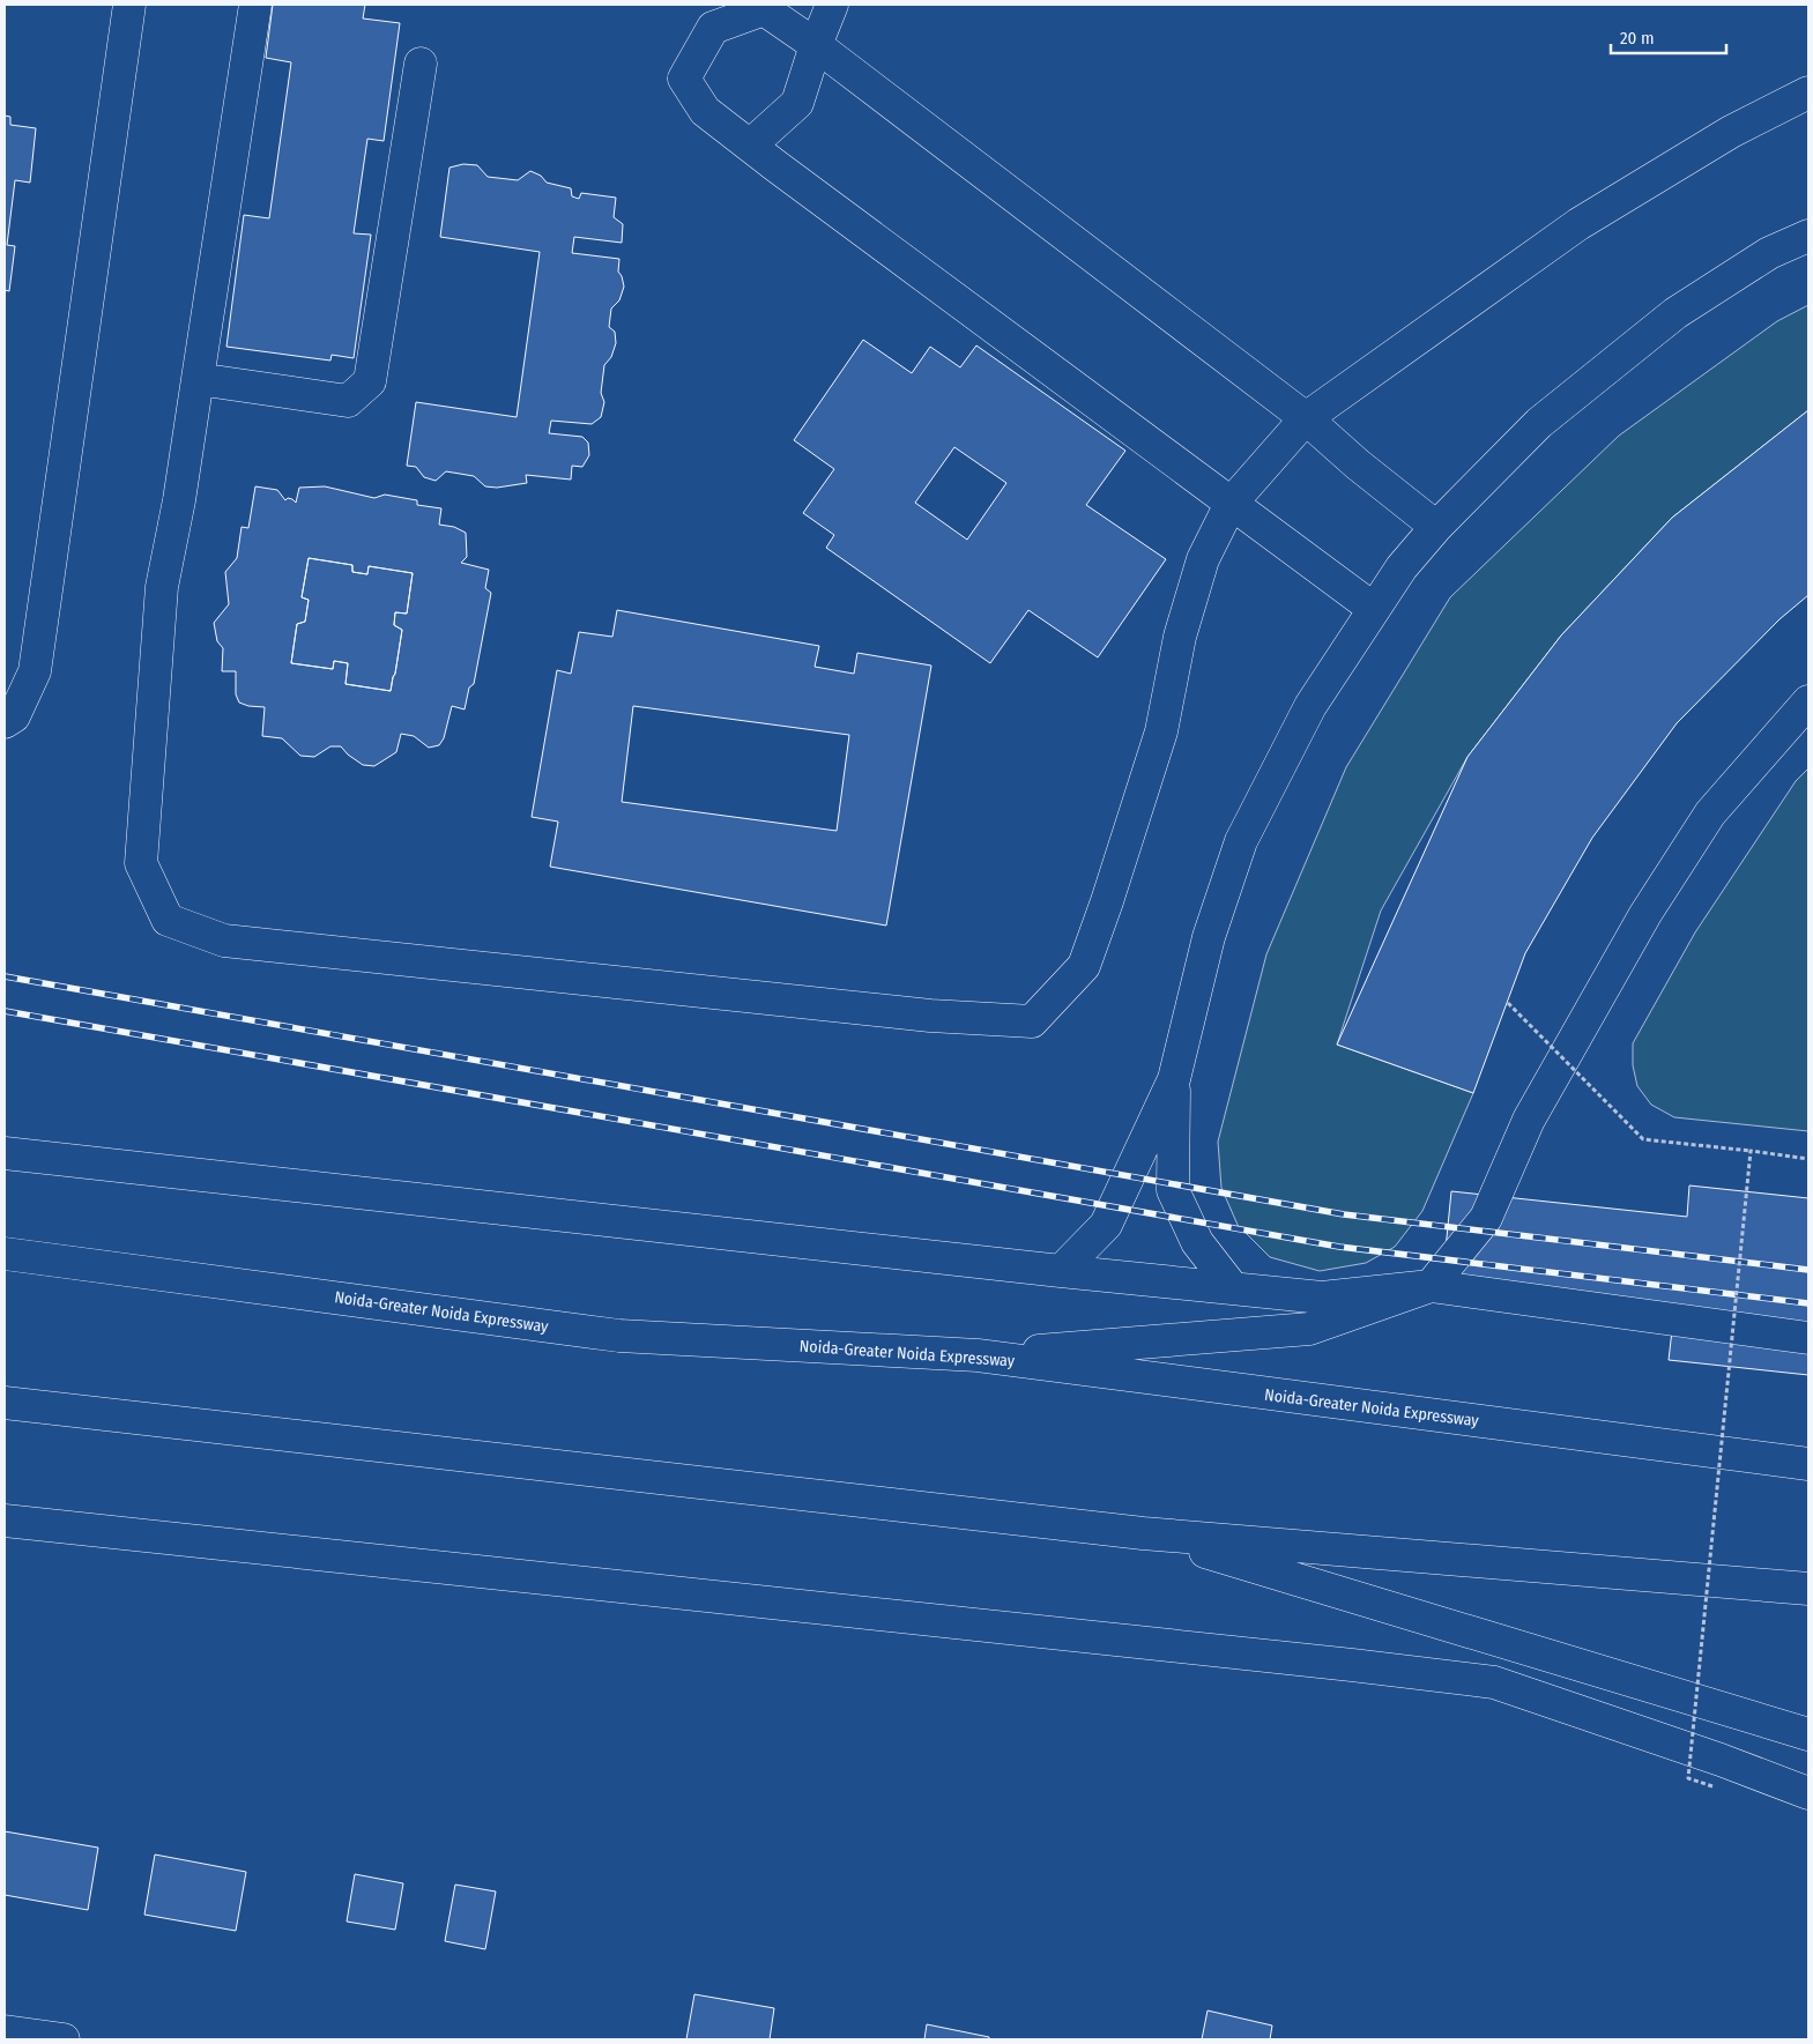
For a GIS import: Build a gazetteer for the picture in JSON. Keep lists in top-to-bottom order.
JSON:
{
  "streets": {
    "main road": ["Noida-Greater Noida Expressway"]
  },
  "scale_bar": "20 m"
}
